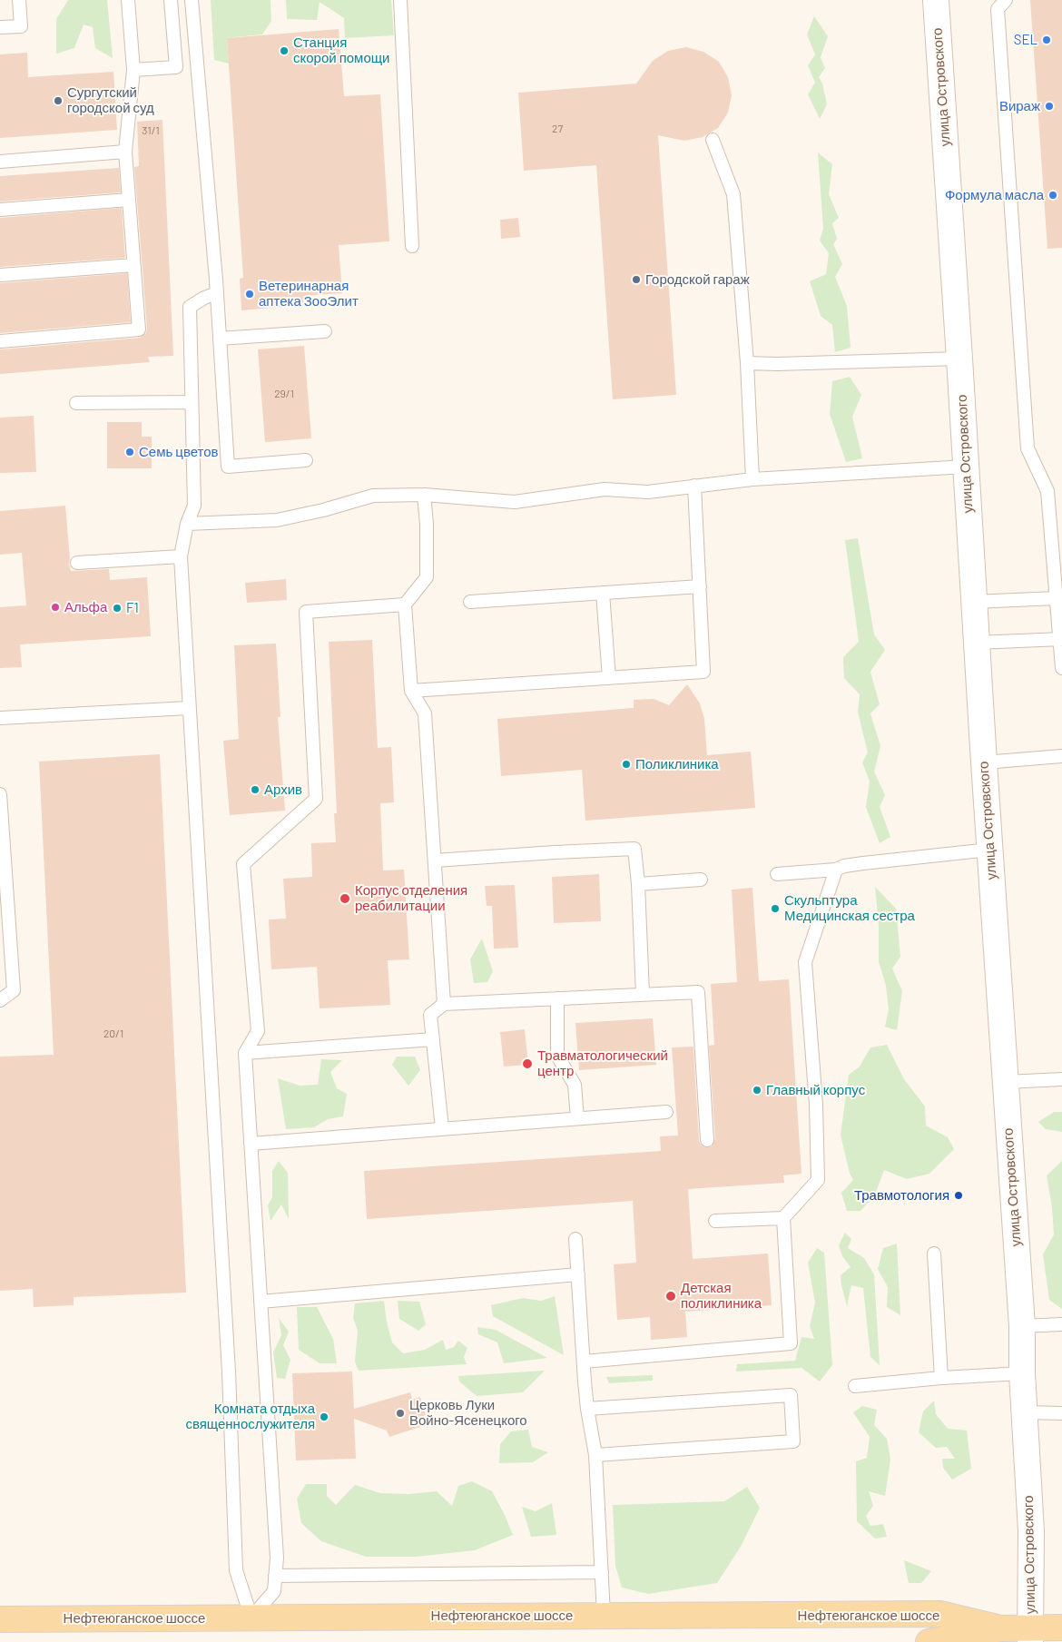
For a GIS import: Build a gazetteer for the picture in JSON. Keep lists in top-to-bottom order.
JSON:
{
  "streets": {
    "main road": ["улица Островского", "Нефтеюганское шоссе"]
  },
  "crossings": [
    ["улица Островского", "Нефтеюганское шоссе"]
  ],
  "places": [
    "SEL",
    "Станция скорой помощи",
    "Сургутский городской суд",
    "Вираж",
    "Формула масла",
    "Городской гараж",
    "Ветеринарная аптека ЗооЭлит",
    "Семь цветов",
    "Альфа",
    "F1",
    "Поликлиника",
    "Архив",
    "Корпус отделения реабилитации",
    "Скульптура Медицинская сестра",
    "Травматологический центр",
    "Главный корпус",
    "Травмотология",
    "Детская поликлиника",
    "Церковь Луки Войно-Ясенецкого",
    "Комната отдыха священнослужителя"
  ],
  "house_numbers": [
    "27",
    "31/1",
    "29/1",
    "20/1"
  ]
}
